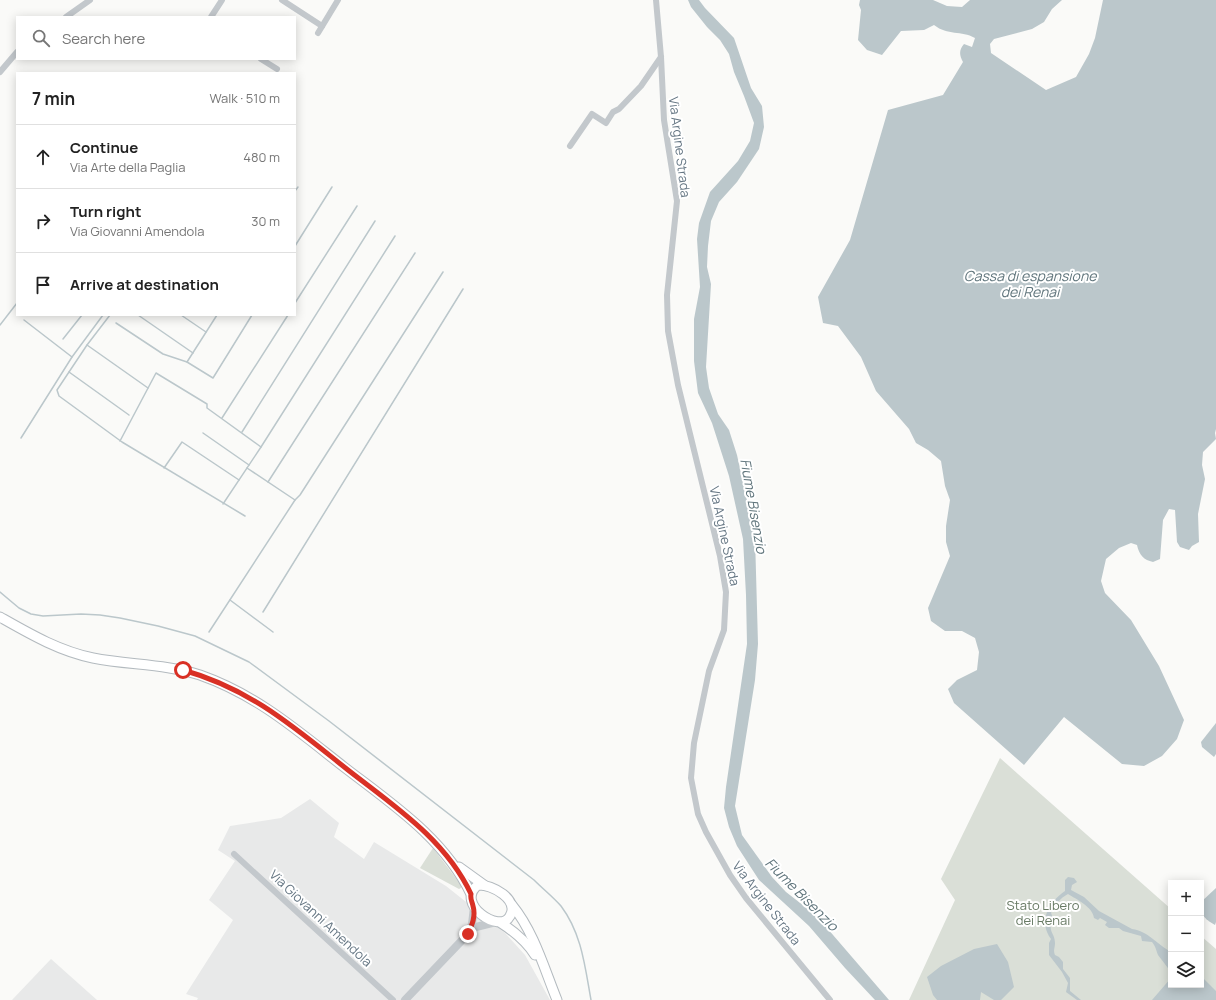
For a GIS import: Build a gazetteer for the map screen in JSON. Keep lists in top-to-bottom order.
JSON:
{
  "streets": {
    "street": ["Via Argine Strada", "Via Giovanni Amendola"]
  },
  "water": ["Cassa di espansione dei Renai", "Fiume Bisenzio"],
  "parks": ["Stato Libero dei Renai"],
  "page": {
    "search": "Search here",
    "heading": ["7 min", "Walk · 510 m"],
    "list": [
      ["Continue", "Via Arte della Paglia", "480 m"],
      ["Turn right", "Via Giovanni Amendola", "30 m"],
      "Arrive at destination"
    ],
    "map_buttons": ["+", "−"]
  }
}
